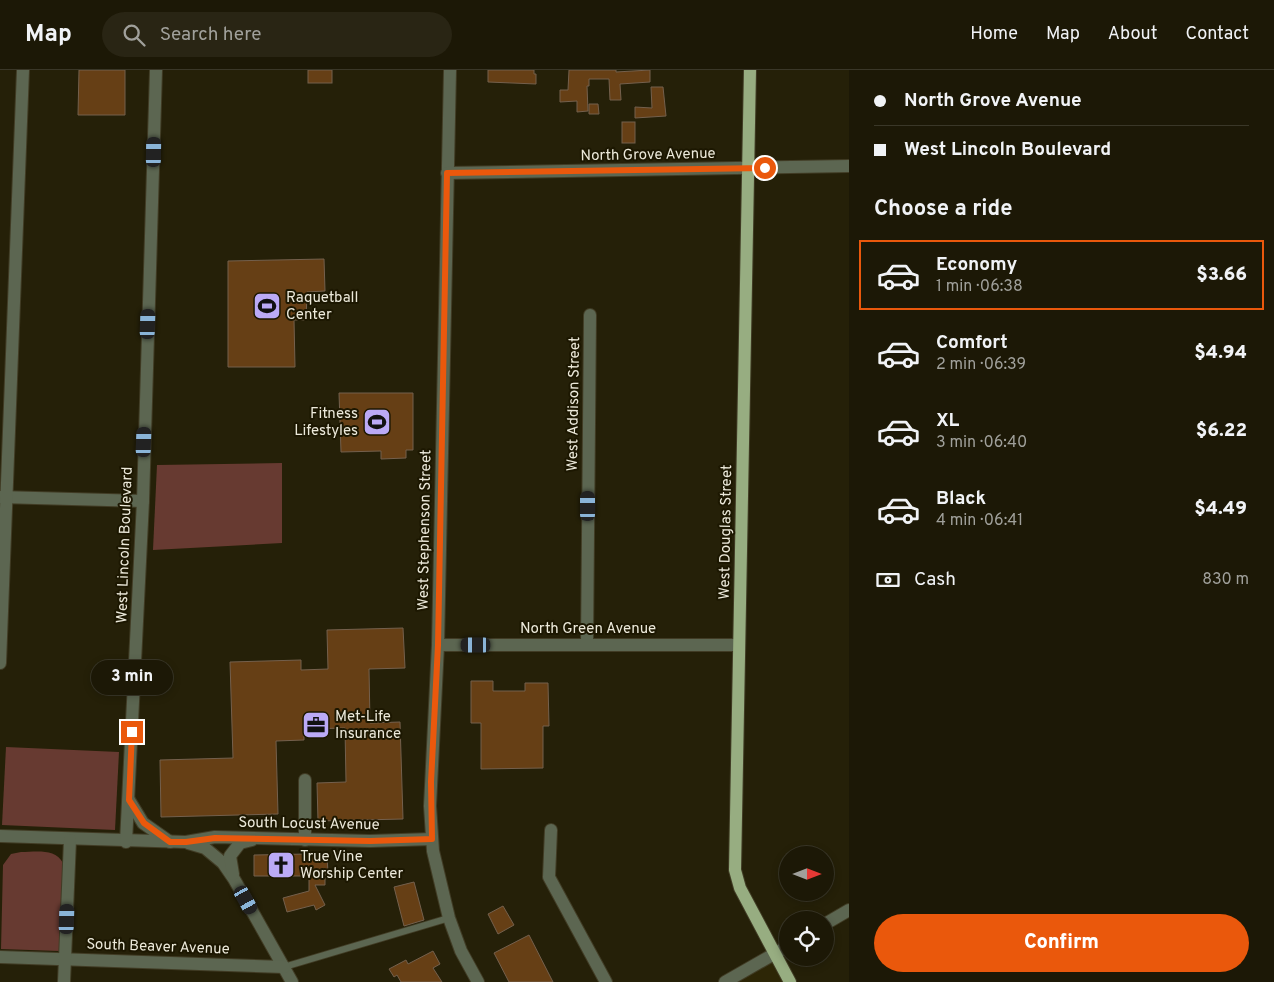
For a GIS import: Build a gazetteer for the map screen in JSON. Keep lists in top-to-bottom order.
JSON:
{
  "streets": {
    "main road": ["West Douglas Street"],
    "street": [
      "North Grove Avenue",
      "West Addison Street",
      "West Stephenson Street",
      "West Lincoln Boulevard",
      "North Green Avenue",
      "South Locust Avenue",
      "South Beaver Avenue"
    ]
  },
  "crossings": [
    ["North Grove Avenue", "West Stephenson Street"],
    ["North Grove Avenue", "West Douglas Street"],
    ["West Addison Street", "North Green Avenue"],
    ["West Stephenson Street", "North Green Avenue"],
    ["West Stephenson Street", "South Locust Avenue"],
    ["West Douglas Street", "North Green Avenue"],
    ["West Lincoln Boulevard", "South Locust Avenue"]
  ],
  "places": {
    "sports": ["Raquetball Center", "Fitness Lifestyles"],
    "office": ["Met-Life Insurance"],
    "church": ["True Vine Worship Center"]
  },
  "north": "right",
  "page": {
    "header": "Map",
    "search": "Search here",
    "nav": [
      "Home",
      "Map",
      "About",
      "Contact"
    ],
    "banner": ["North Grove Avenue", "West Lincoln Boulevard"],
    "heading": "Choose a ride",
    "list": [
      {
        "name": "Economy",
        "note": "1 min · 06:38",
        "value": "$3.66"
      },
      {
        "name": "Comfort",
        "note": "2 min · 06:39",
        "value": "$4.94"
      },
      {
        "name": "XL",
        "note": "3 min · 06:40",
        "value": "$6.22"
      },
      {
        "name": "Black",
        "note": "4 min · 06:41",
        "value": "$4.49"
      }
    ],
    "pay": ["Cash", "830 m"],
    "bubble": "3 min",
    "buttons": "Confirm"
  }
}
